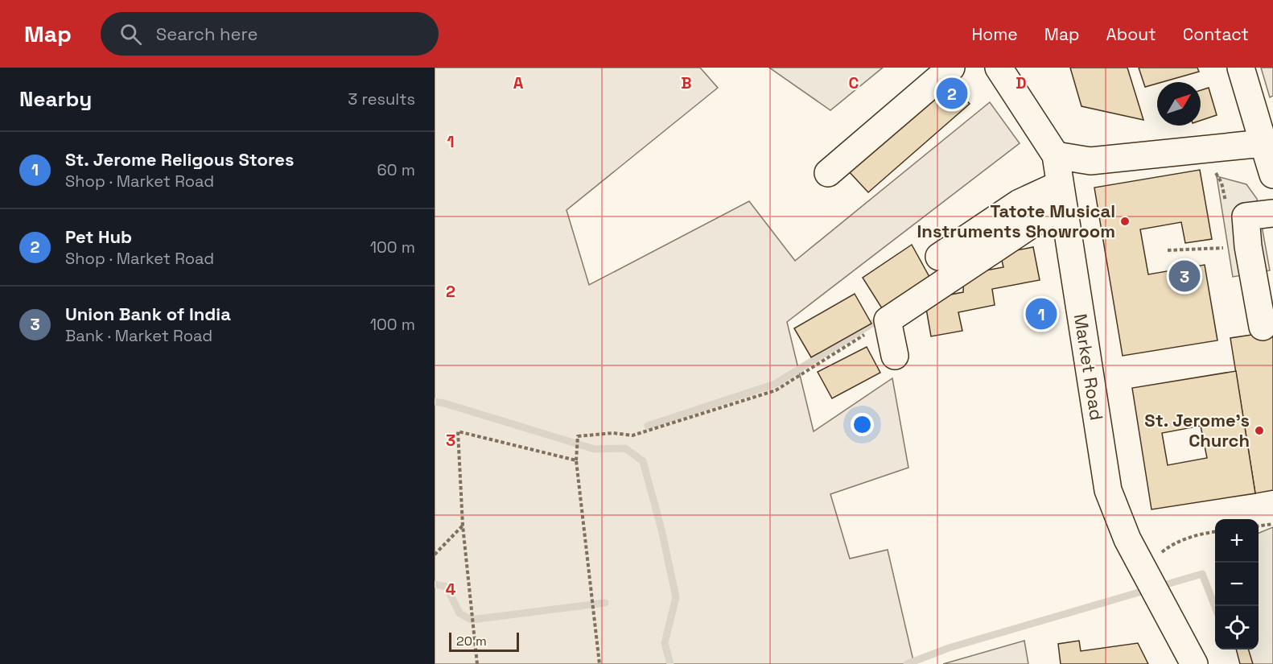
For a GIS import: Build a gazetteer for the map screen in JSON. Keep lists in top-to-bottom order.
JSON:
{
  "streets": {
    "main road": ["Market Road"]
  },
  "places": ["Tatote Musical Instruments Showroom", "St. Jerome's Church"],
  "scale_bar": "20 m",
  "north": "top right",
  "page": {
    "header": "Map",
    "search": "Search here",
    "nav": [
      "Home",
      "Map",
      "About",
      "Contact"
    ],
    "heading": ["Nearby", "3 results"],
    "pins": ["2", "3", "1"],
    "list": [
      {
        "mark": "1",
        "name": "St. Jerome Religous Stores",
        "note": "Shop · Market Road",
        "value": "60 m"
      },
      {
        "mark": "2",
        "name": "Pet Hub",
        "note": "Shop · Market Road",
        "value": "100 m"
      },
      {
        "mark": "3",
        "name": "Union Bank of India",
        "note": "Bank · Market Road",
        "value": "100 m"
      }
    ],
    "map_buttons": ["+", "−"],
    "scale": "20 m"
  },
  "grid": {
    "columns": [
      "A",
      "B",
      "C",
      "D"
    ],
    "rows": [
      "1",
      "2",
      "3",
      "4"
    ]
  }
}
